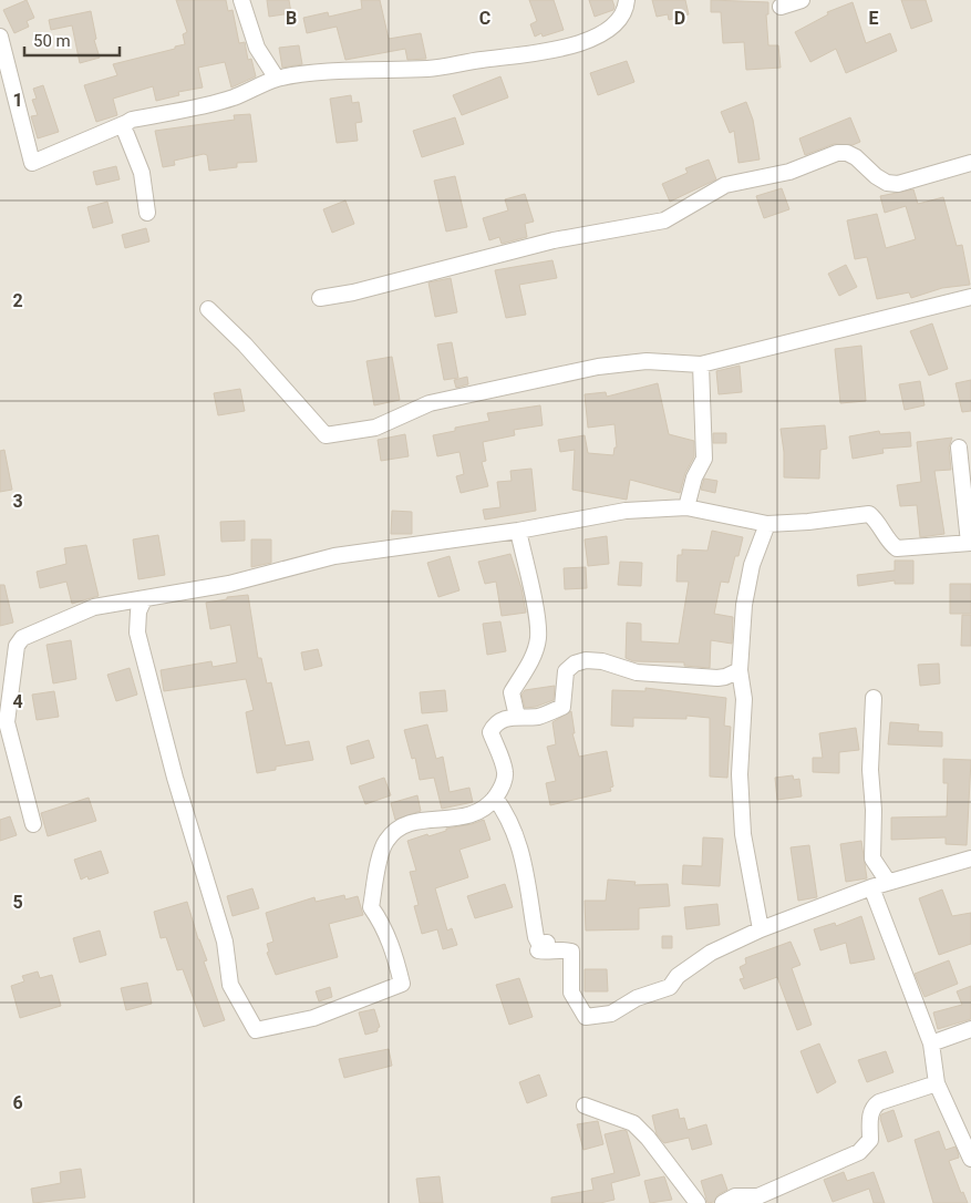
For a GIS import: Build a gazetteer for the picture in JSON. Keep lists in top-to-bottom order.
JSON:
{
  "scale_bar": "50 m",
  "grid": {
    "columns": [
      "B",
      "C",
      "D",
      "E"
    ],
    "rows": [
      "1",
      "2",
      "3",
      "4",
      "5",
      "6"
    ]
  }
}
